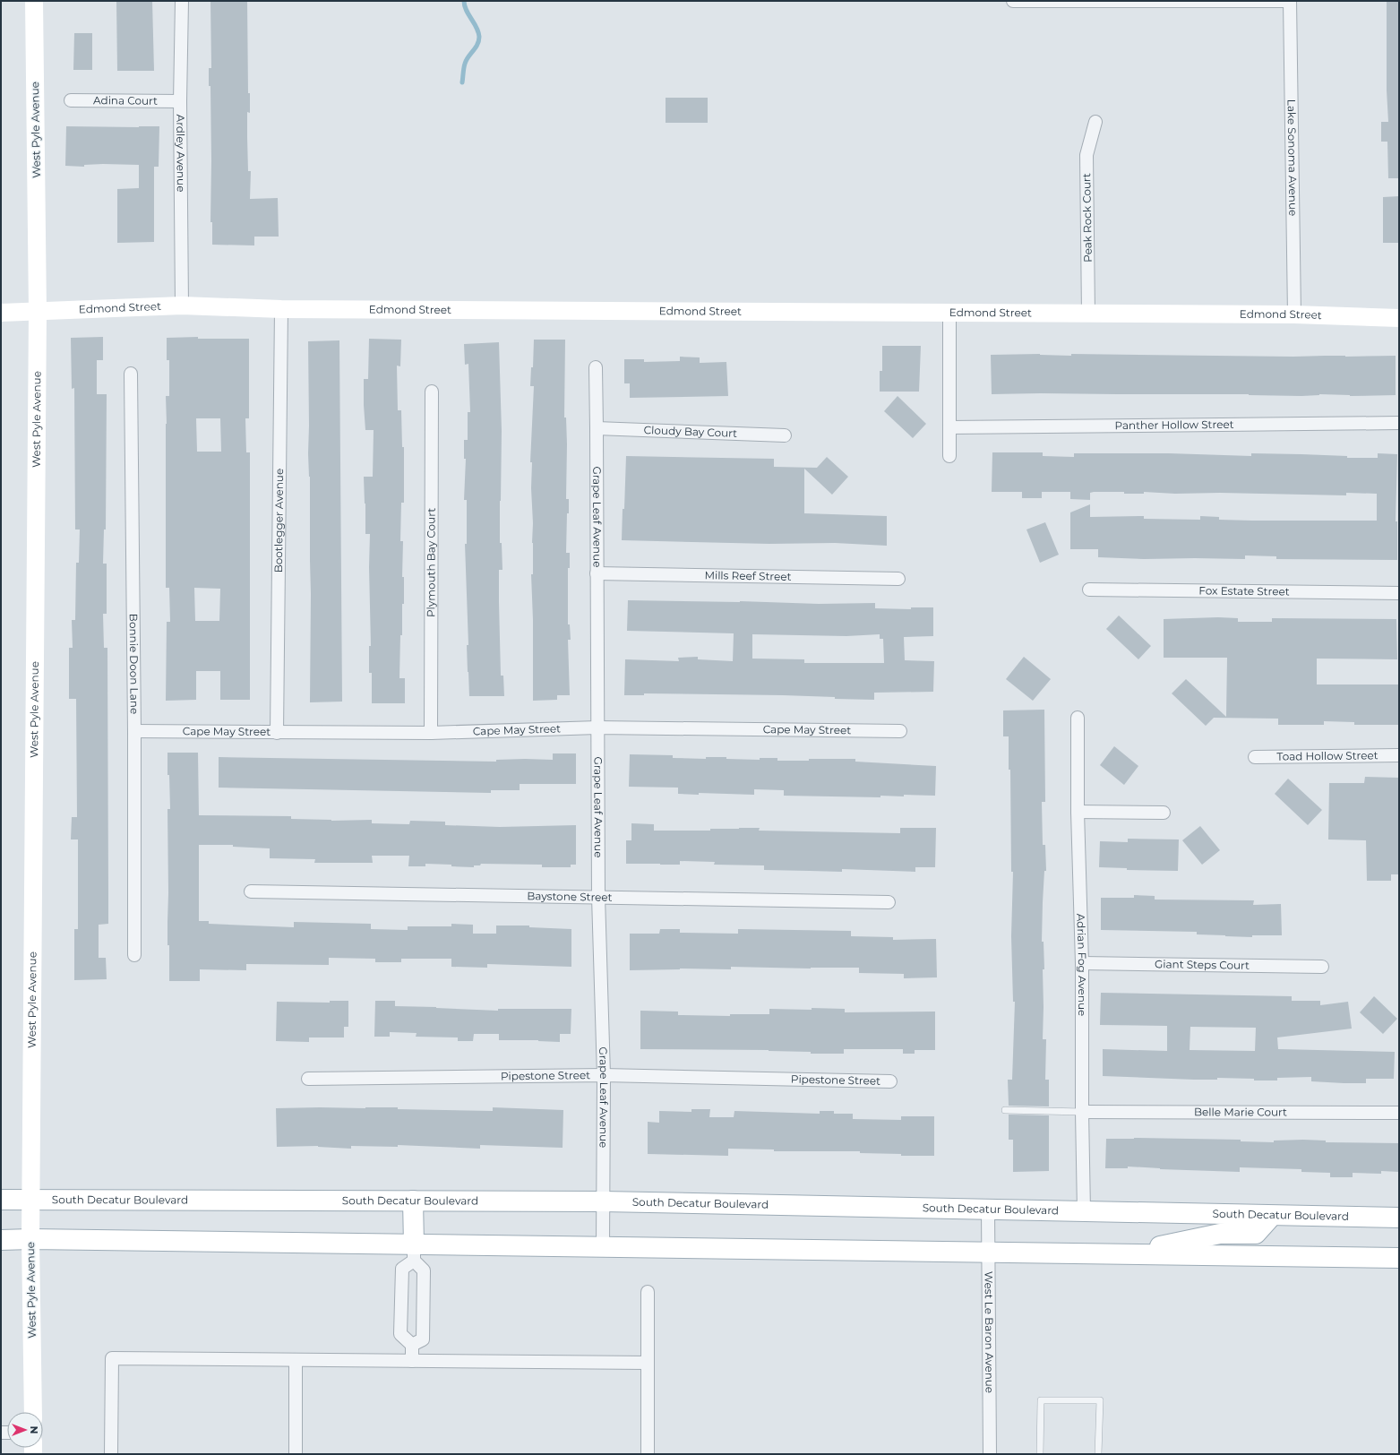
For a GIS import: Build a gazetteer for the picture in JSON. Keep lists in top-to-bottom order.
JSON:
{
  "streets": {
    "main road": ["South Decatur Boulevard"],
    "street": [
      "Adina Court",
      "West Pyle Avenue",
      "Ardley Avenue",
      "Lake Sonoma Avenue",
      "Peak Rock Court",
      "Edmond Street",
      "Panther Hollow Street",
      "Cloudy Bay Court",
      "Grape Leaf Avenue",
      "Bootlegger Avenue",
      "Plymouth Bay Court",
      "Mills Reef Street",
      "Fox Estate Street",
      "Bonnie Doon Lane",
      "Cape May Street",
      "Toad Hollow Street",
      "Baystone Street",
      "Adrian Fog Avenue",
      "Giant Steps Court",
      "Pipestone Street",
      "Belle Marie Court",
      "West Le Baron Avenue"
    ]
  },
  "crossings": [
    ["Adina Court", "Ardley Avenue"],
    ["West Pyle Avenue", "Edmond Street"],
    ["West Pyle Avenue", "South Decatur Boulevard"],
    ["Ardley Avenue", "Edmond Street"],
    ["Lake Sonoma Avenue", "Edmond Street"],
    ["Peak Rock Court", "Edmond Street"],
    ["Edmond Street", "Bootlegger Avenue"],
    ["Cloudy Bay Court", "Grape Leaf Avenue"],
    ["Grape Leaf Avenue", "Mills Reef Street"],
    ["Grape Leaf Avenue", "Cape May Street"],
    ["Grape Leaf Avenue", "Baystone Street"],
    ["Grape Leaf Avenue", "Pipestone Street"],
    ["Grape Leaf Avenue", "South Decatur Boulevard"],
    ["Bootlegger Avenue", "Cape May Street"],
    ["Plymouth Bay Court", "Cape May Street"],
    ["Bonnie Doon Lane", "Cape May Street"],
    ["Adrian Fog Avenue", "Giant Steps Court"],
    ["Adrian Fog Avenue", "Belle Marie Court"],
    ["Adrian Fog Avenue", "South Decatur Boulevard"],
    ["South Decatur Boulevard", "West Le Baron Avenue"]
  ],
  "north": "right"
}
